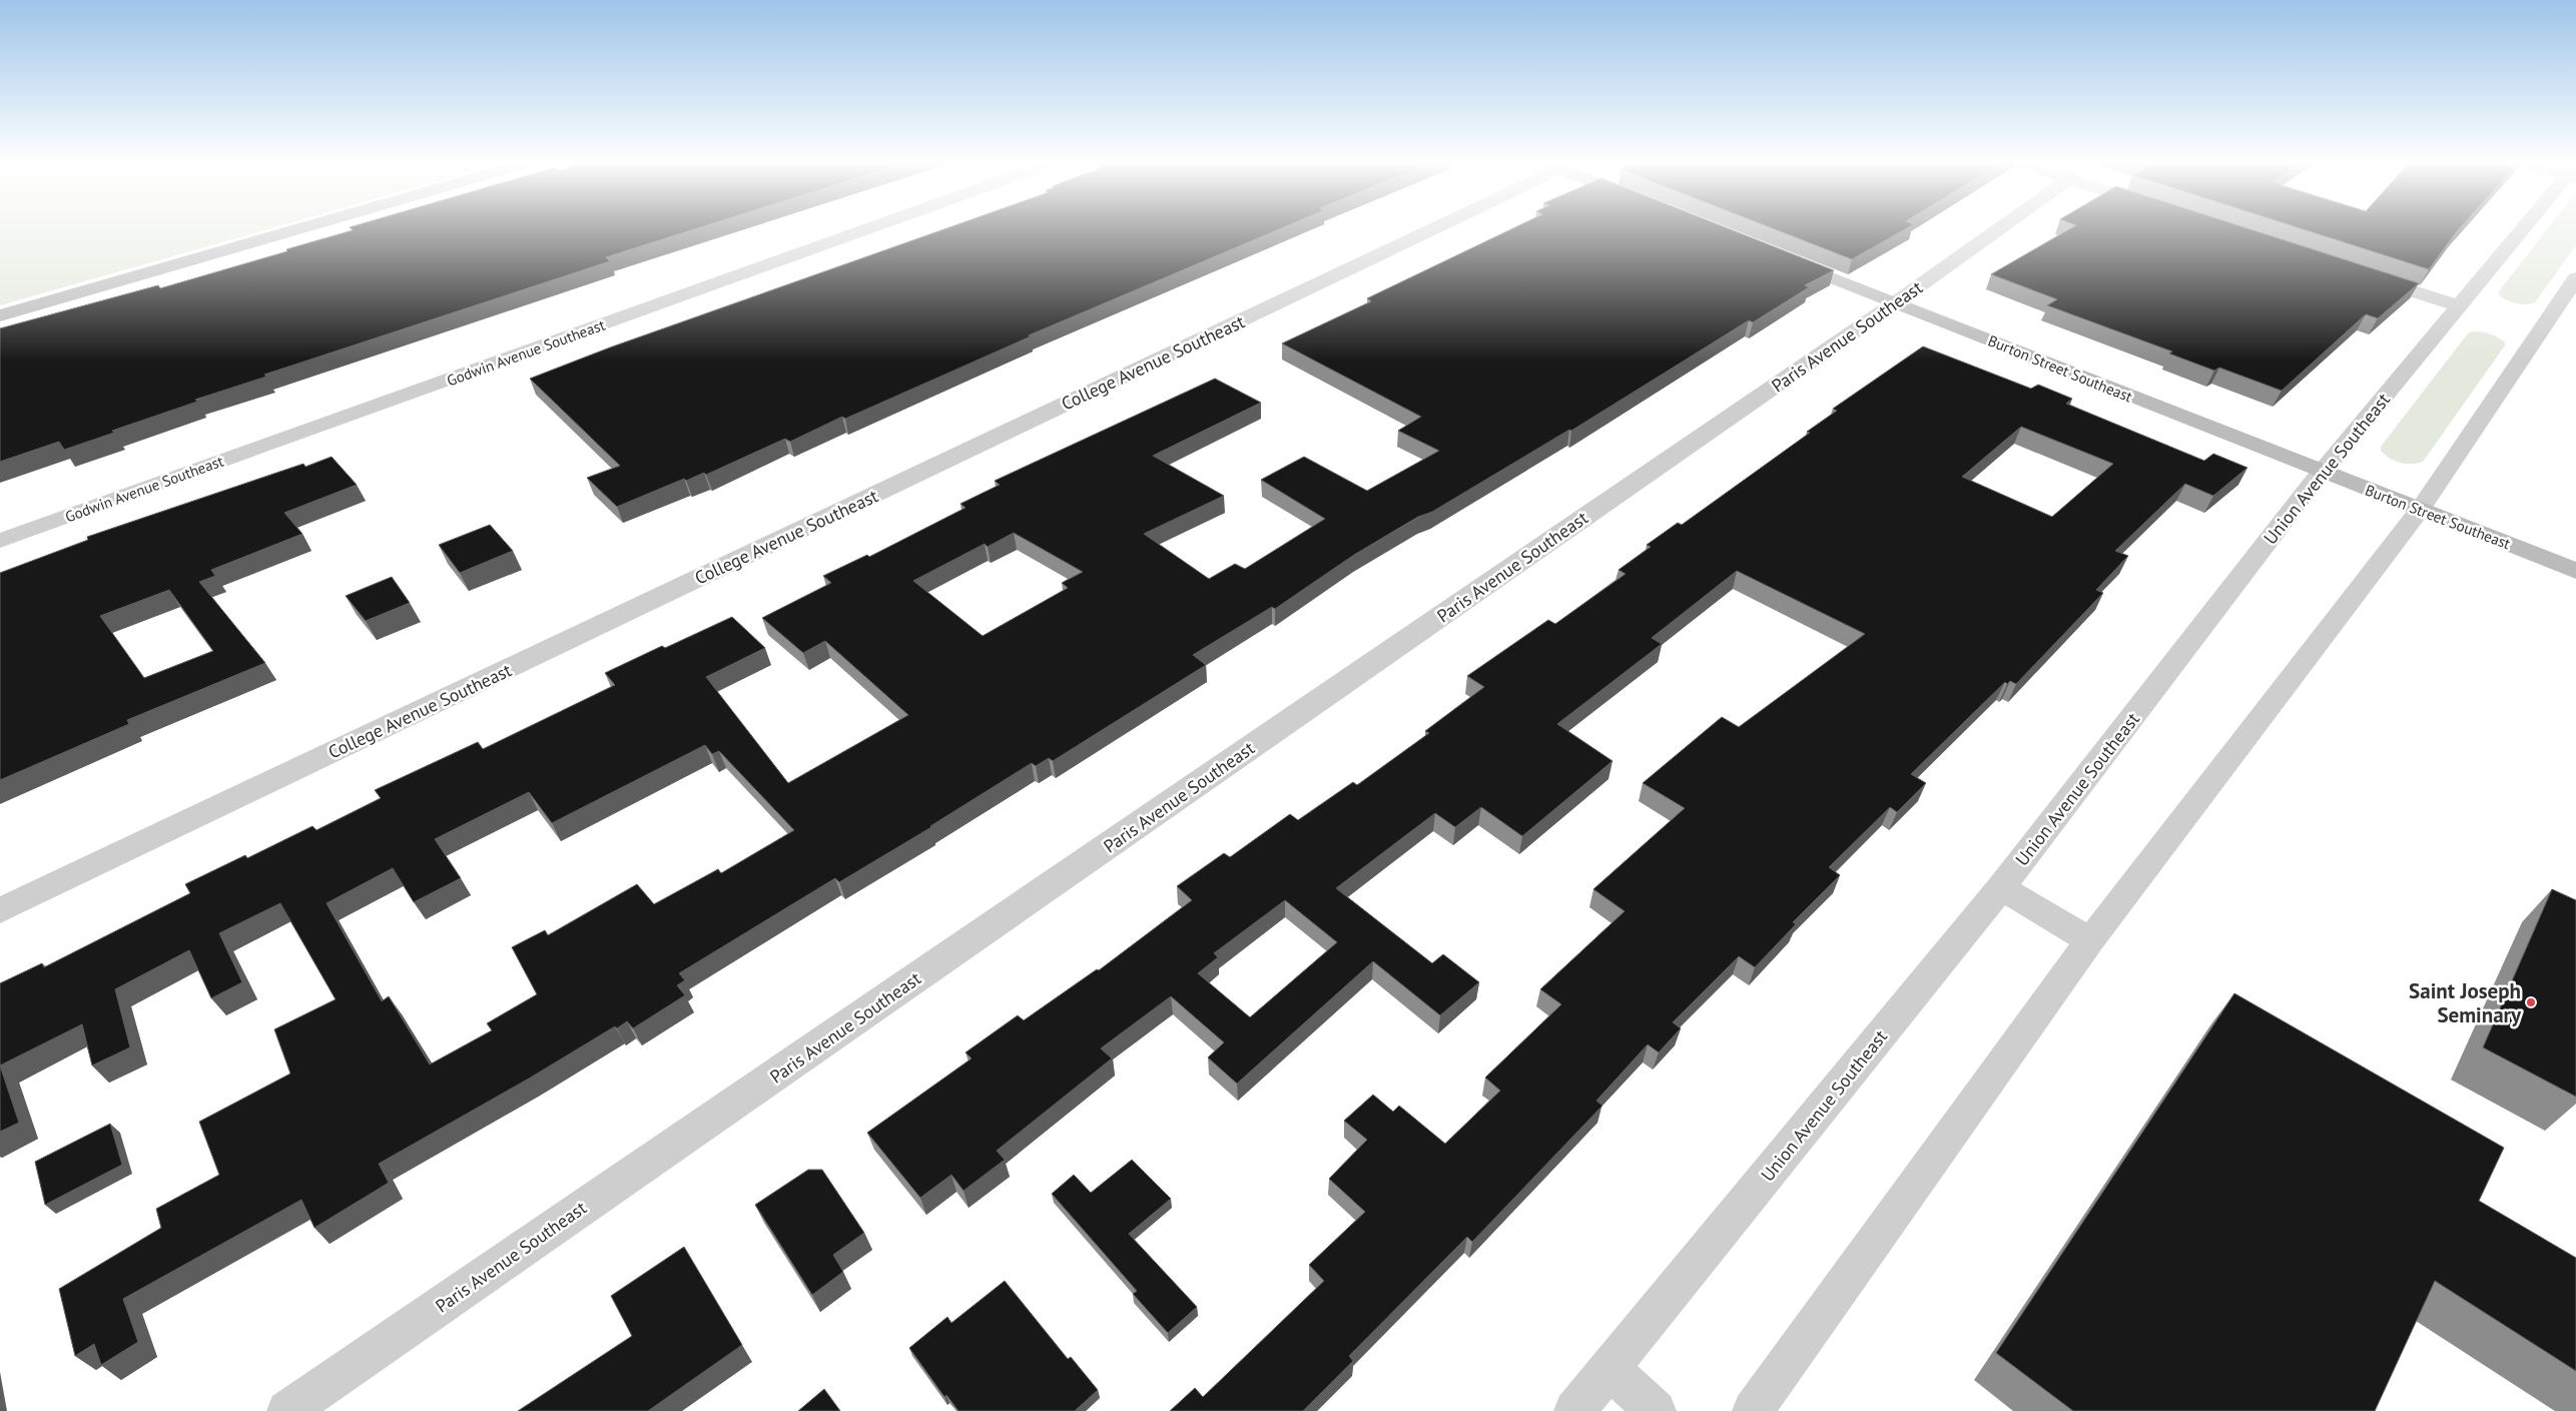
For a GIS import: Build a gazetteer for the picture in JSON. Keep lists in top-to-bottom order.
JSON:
{
  "streets": {
    "main road": ["Burton Street Southeast"],
    "street": [
      "Paris Avenue Southeast",
      "Godwin Avenue Southeast",
      "College Avenue Southeast",
      "Union Avenue Southeast"
    ]
  },
  "crossings": [
    ["Paris Avenue Southeast", "Burton Street Southeast"],
    ["Burton Street Southeast", "Union Avenue Southeast"]
  ],
  "places": ["Saint Joseph Seminary"]
}
